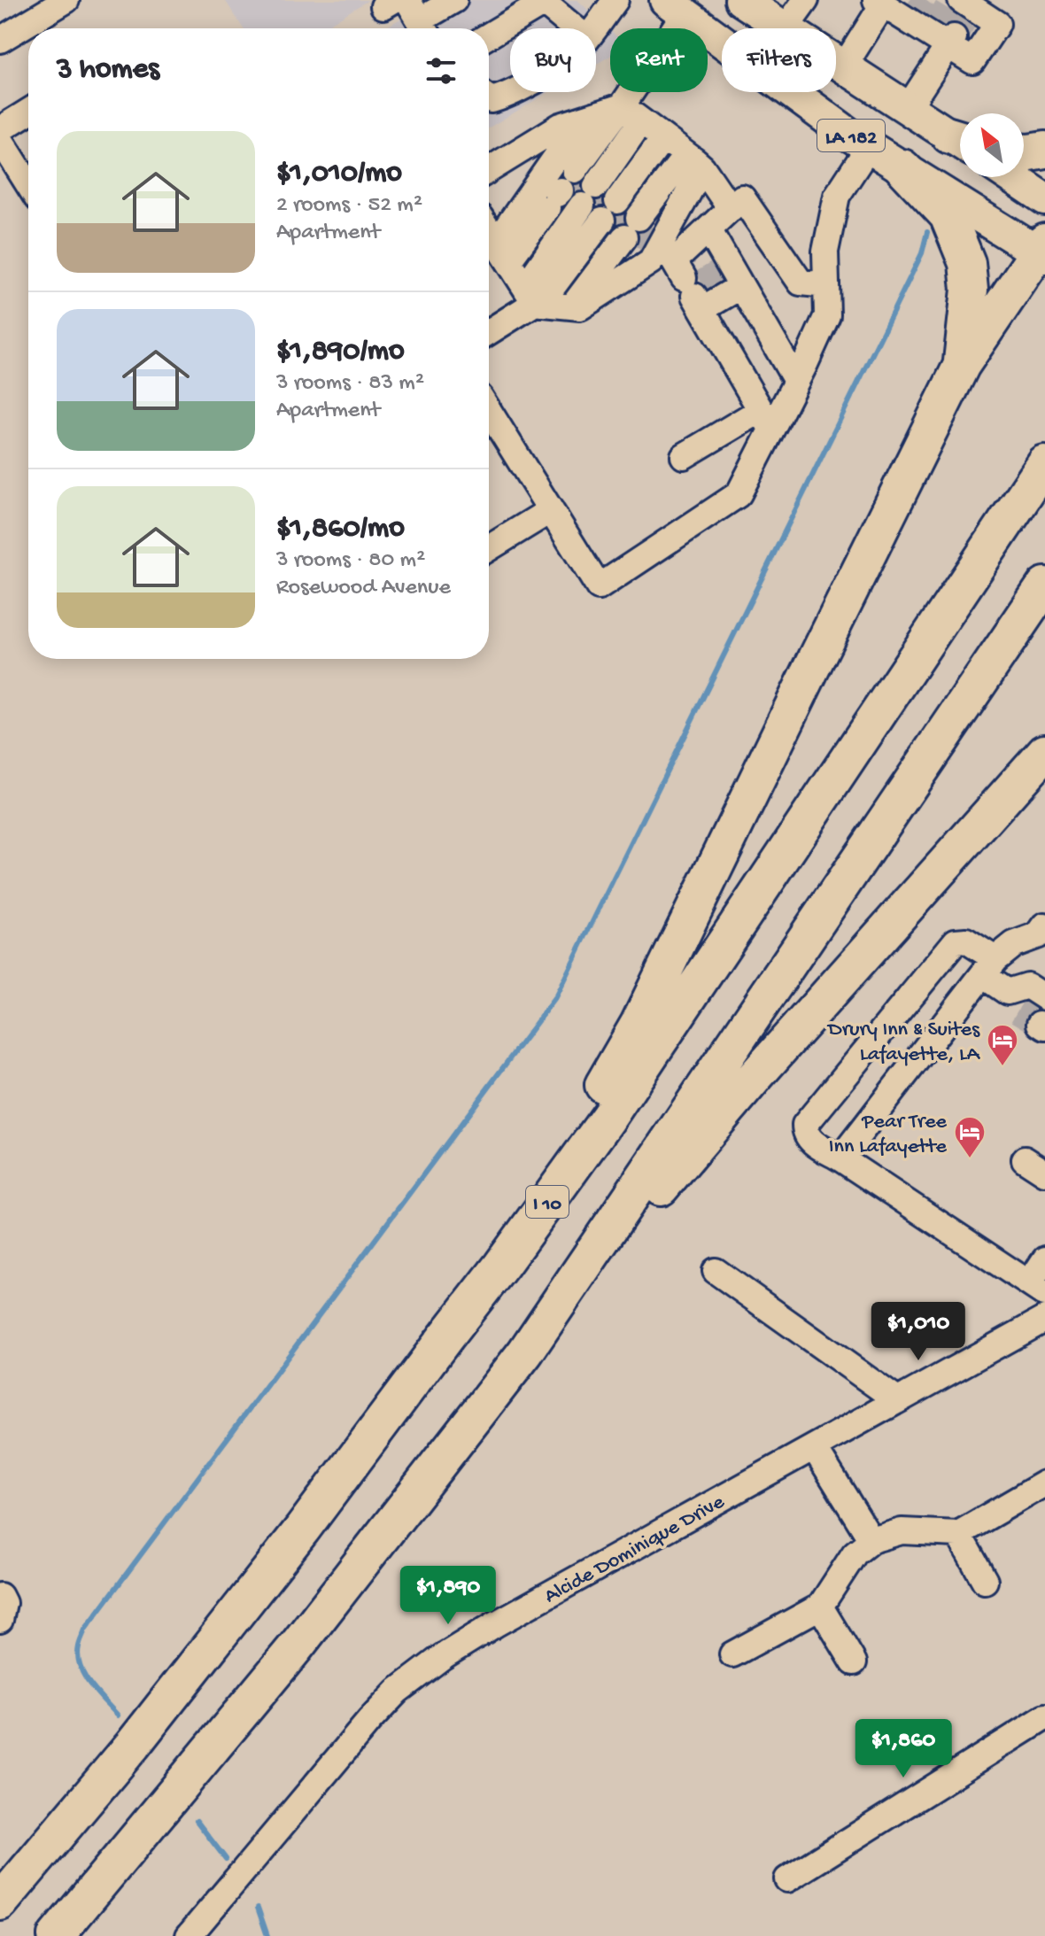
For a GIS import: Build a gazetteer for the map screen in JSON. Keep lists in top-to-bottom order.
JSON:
{
  "streets": {
    "highway": ["I 10"],
    "main road": ["LA 182"],
    "street": ["Alcide Dominique Drive"]
  },
  "places": {
    "hotel": ["Drury Inn & Suites Lafayette, LA", "Pear Tree Inn Lafayette"]
  },
  "north": "top left",
  "page": {
    "chip": ["Buy", "Rent", "Filters"],
    "heading": "3 homes",
    "list": [
      {
        "name": "$1,010/mo",
        "note": "2 rooms · 52 m² · Apartment"
      },
      {
        "name": "$1,890/mo",
        "note": "3 rooms · 83 m² · Apartment"
      },
      {
        "name": "$1,860/mo",
        "note": "3 rooms · 80 m² · Rosewood Avenue"
      }
    ],
    "price": ["$1,010", "$1,890", "$1,860"]
  }
}
